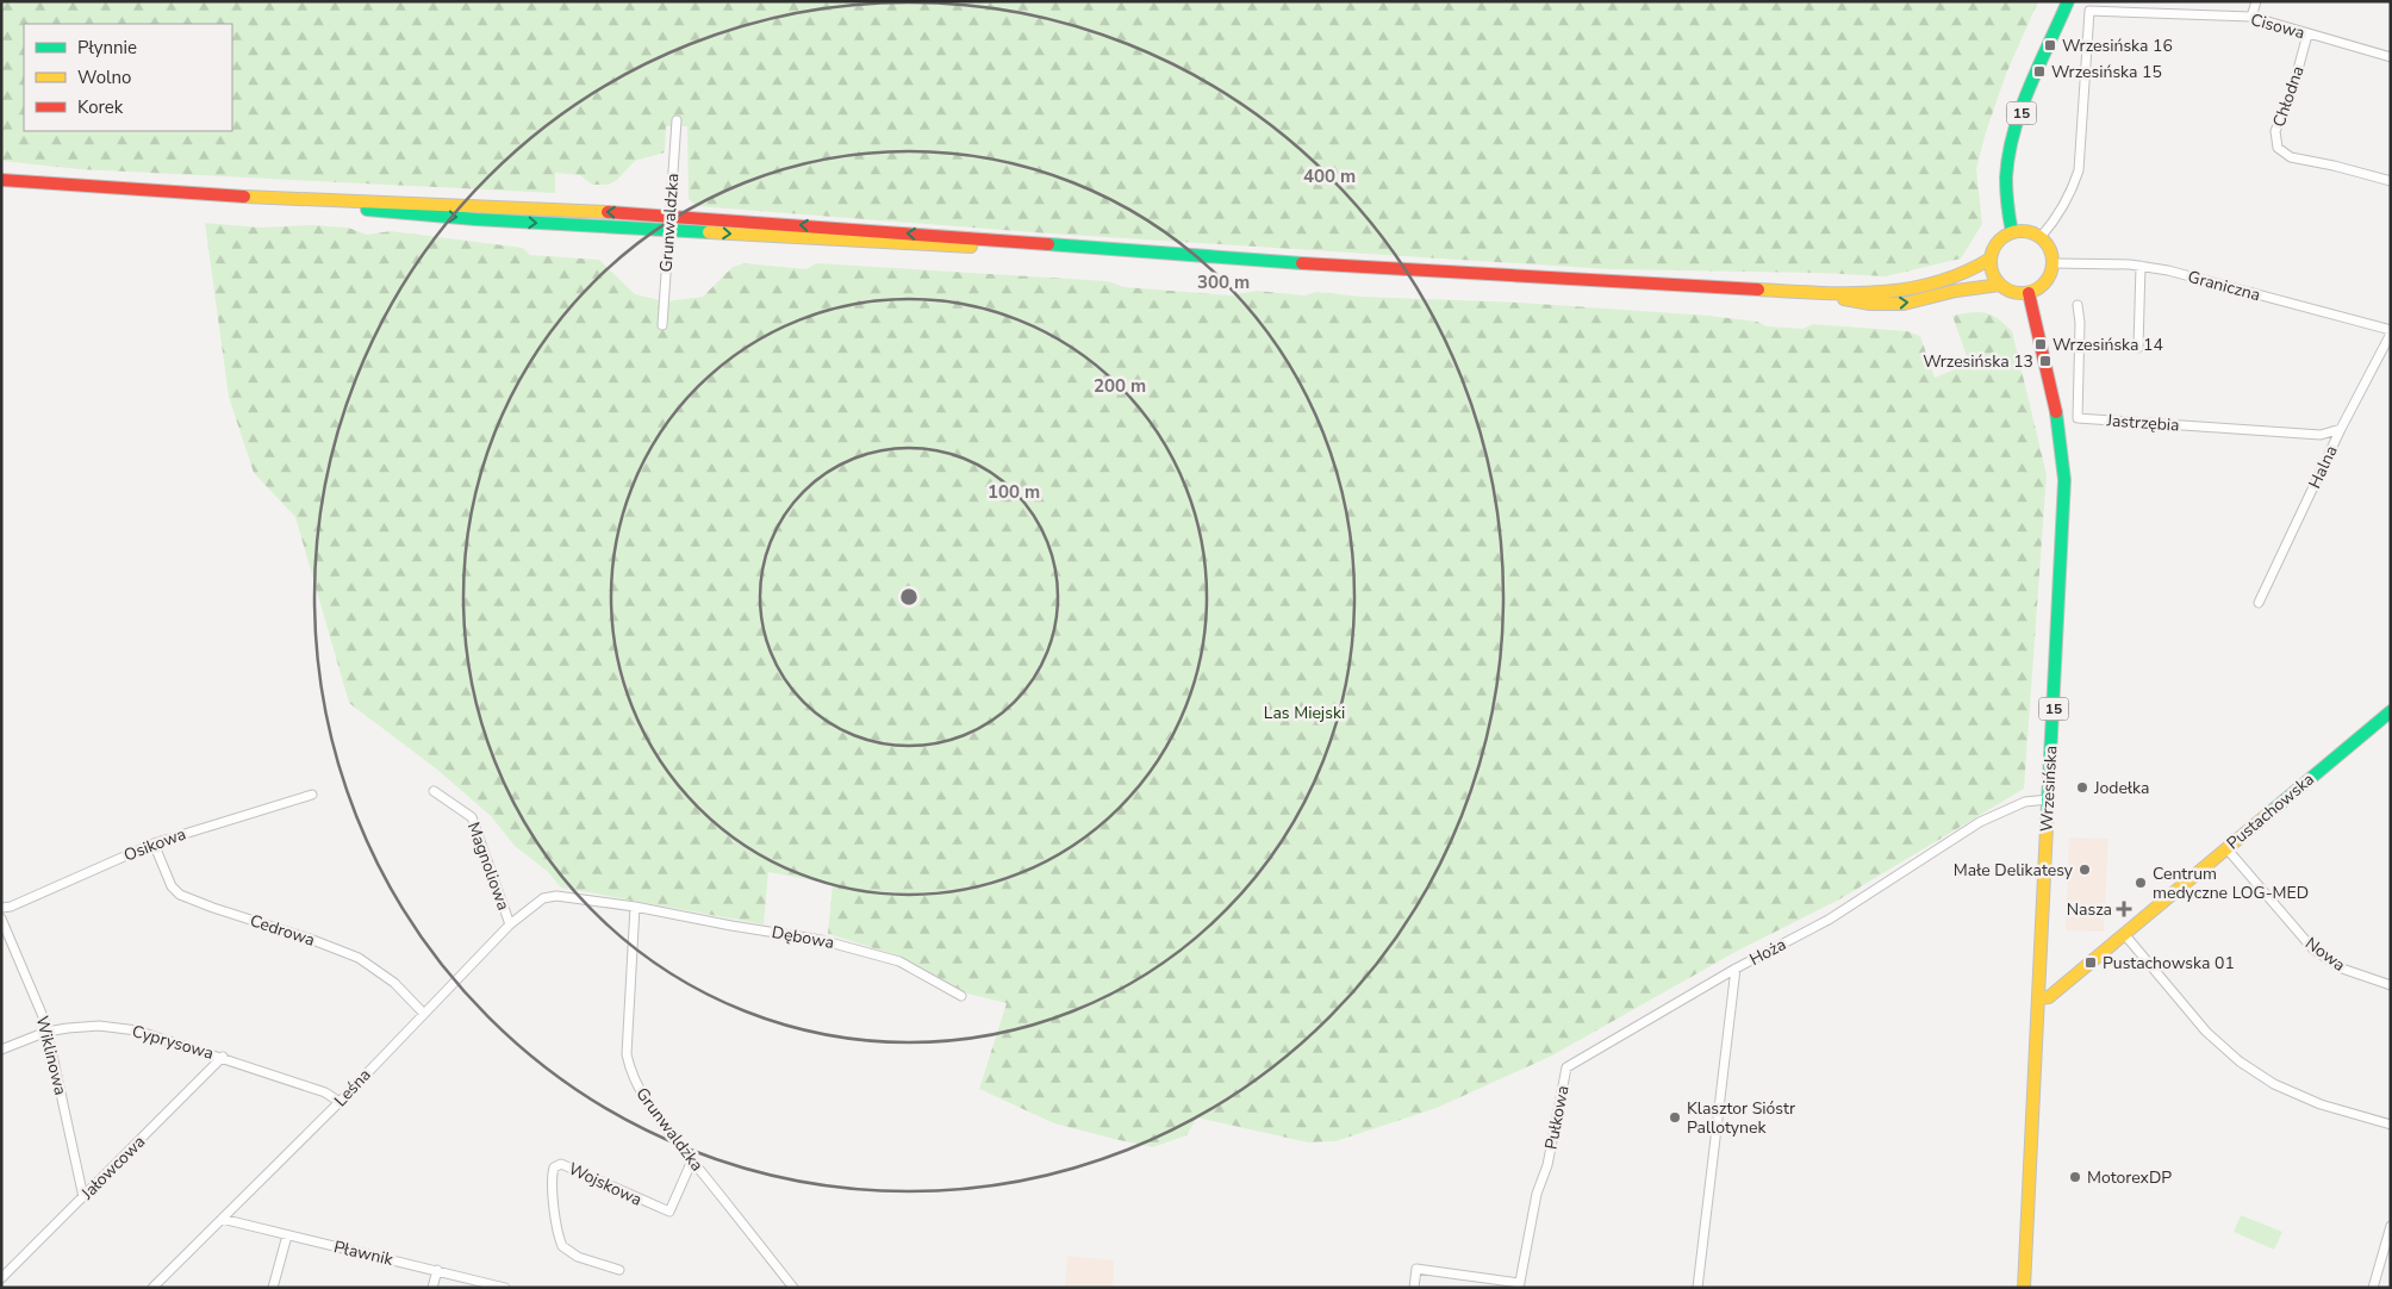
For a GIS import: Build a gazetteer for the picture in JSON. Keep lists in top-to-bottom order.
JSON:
{
  "streets": {
    "main road": ["15", "Wrzesińska", "Pustachowska"],
    "street": [
      "Cisowa",
      "Chłodna",
      "Grunwaldzka",
      "Graniczna",
      "Jastrzębia",
      "Halna",
      "Osikowa",
      "Magnoliowa",
      "Cedrowa",
      "Dębowa",
      "Hoża",
      "Nowa",
      "Cyprysowa",
      "Wiklinowa",
      "Leśna",
      "Pułkowa",
      "Jałowcowa",
      "Wojskowa",
      "Pławnik"
    ]
  },
  "crossings": [
    ["Cisowa", "Chłodna"],
    ["Cisowa", "15"],
    ["Cisowa", "Graniczna"],
    ["Cisowa", "Wrzesińska"],
    ["15", "Graniczna"],
    ["15", "Wrzesińska"],
    ["Grunwaldzka", "Dębowa"],
    ["Grunwaldzka", "Wojskowa"],
    ["Graniczna", "Halna"],
    ["Graniczna", "Wrzesińska"],
    ["Jastrzębia", "Halna"],
    ["Wrzesińska", "Pustachowska"],
    ["Wrzesińska", "Hoża"],
    ["Pustachowska", "Nowa"],
    ["Osikowa", "Cedrowa"],
    ["Magnoliowa", "Leśna"],
    ["Cedrowa", "Leśna"],
    ["Dębowa", "Leśna"],
    ["Hoża", "Pułkowa"],
    ["Cyprysowa", "Wiklinowa"],
    ["Cyprysowa", "Leśna"],
    ["Cyprysowa", "Jałowcowa"],
    ["Wiklinowa", "Jałowcowa"],
    ["Leśna", "Pławnik"]
  ],
  "parks": ["Las Miejski"],
  "places": {
    "transit": [
      "Wrzesińska 16",
      "Wrzesińska 15",
      "Wrzesińska 14",
      "Wrzesińska 13",
      "Pustachowska 01"
    ],
    "other": [
      "Jodełka",
      "Małe Delikatesy",
      "Centrum medyczne LOG-MED",
      "Klasztor Sióstr Pallotynek",
      "MotorexDP"
    ],
    "health": ["Nasza"]
  },
  "legend": ["Płynnie", "Wolno", "Korek"],
  "rings": [
    "400 m",
    "300 m",
    "200 m",
    "100 m"
  ]
}
